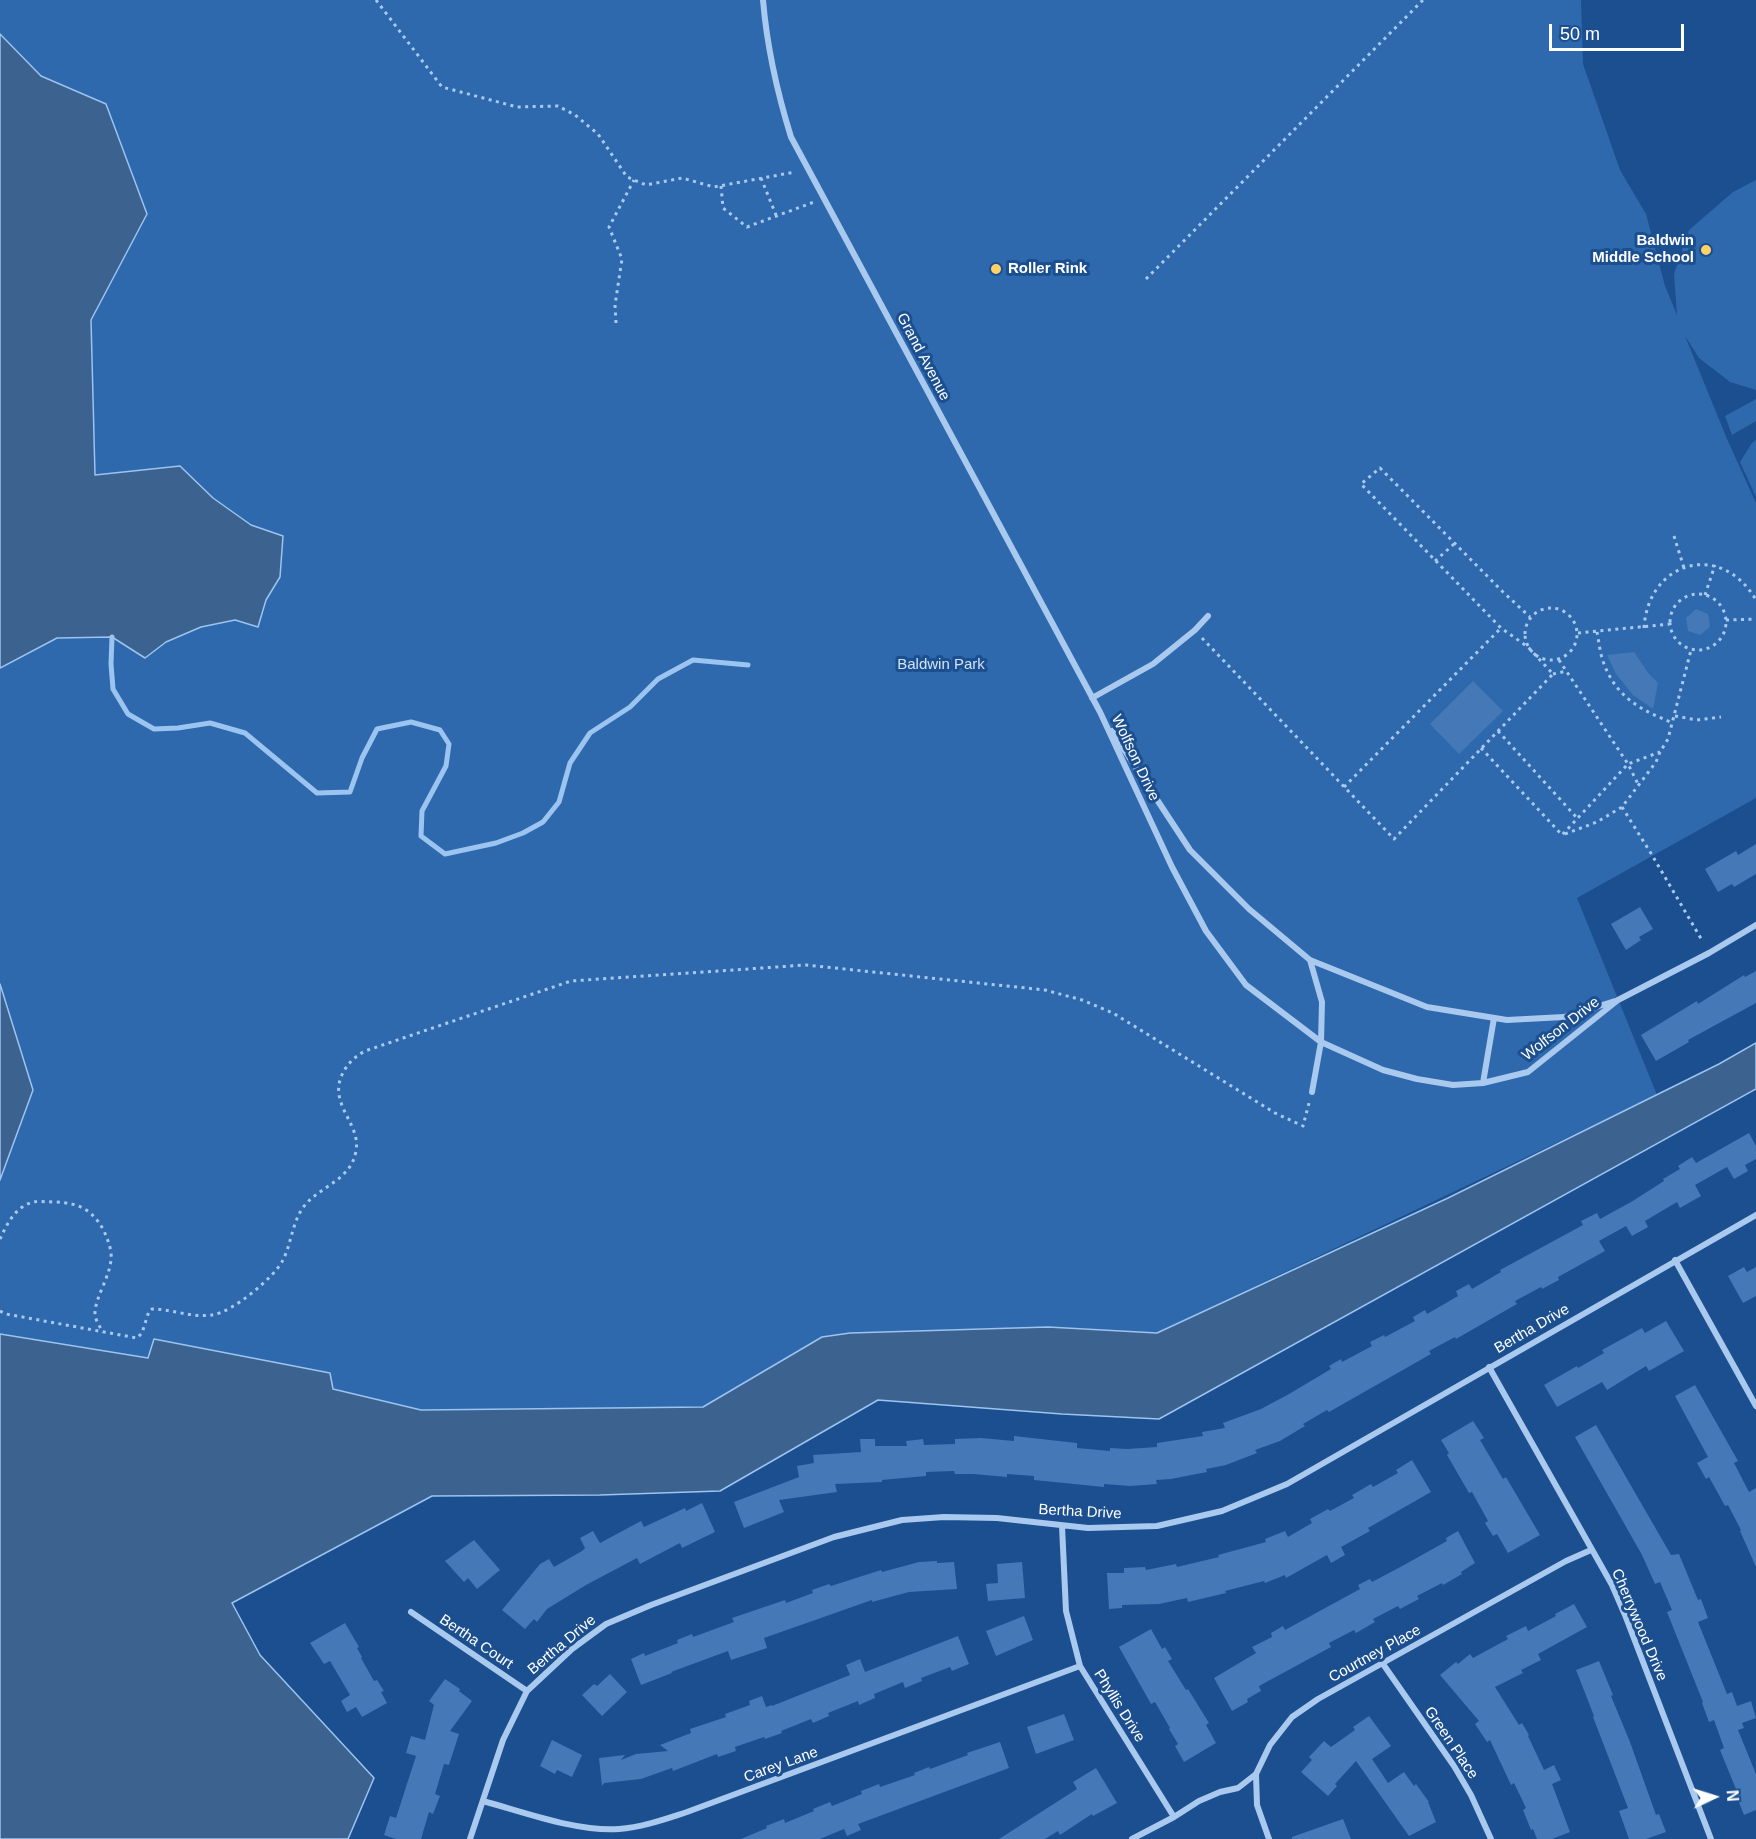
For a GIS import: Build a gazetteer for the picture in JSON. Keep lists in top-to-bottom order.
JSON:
{
  "streets": {
    "street": [
      "Grand Avenue",
      "Wolfson Drive",
      "Bertha Drive",
      "Cherrywood Drive",
      "Bertha Court",
      "Courtney Place",
      "Phyllis Drive",
      "Green Place",
      "Carey Lane"
    ]
  },
  "crossings": [
    ["Grand Avenue", "Wolfson Drive"],
    ["Bertha Drive", "Cherrywood Drive"],
    ["Bertha Drive", "Bertha Court"],
    ["Bertha Drive", "Phyllis Drive"],
    ["Bertha Drive", "Carey Lane"],
    ["Cherrywood Drive", "Courtney Place"],
    ["Courtney Place", "Green Place"],
    ["Phyllis Drive", "Carey Lane"]
  ],
  "parks": ["Baldwin Park"],
  "places": ["Baldwin Middle School", "Roller Rink"],
  "scale_bar": "50 m",
  "north": "right"
}
